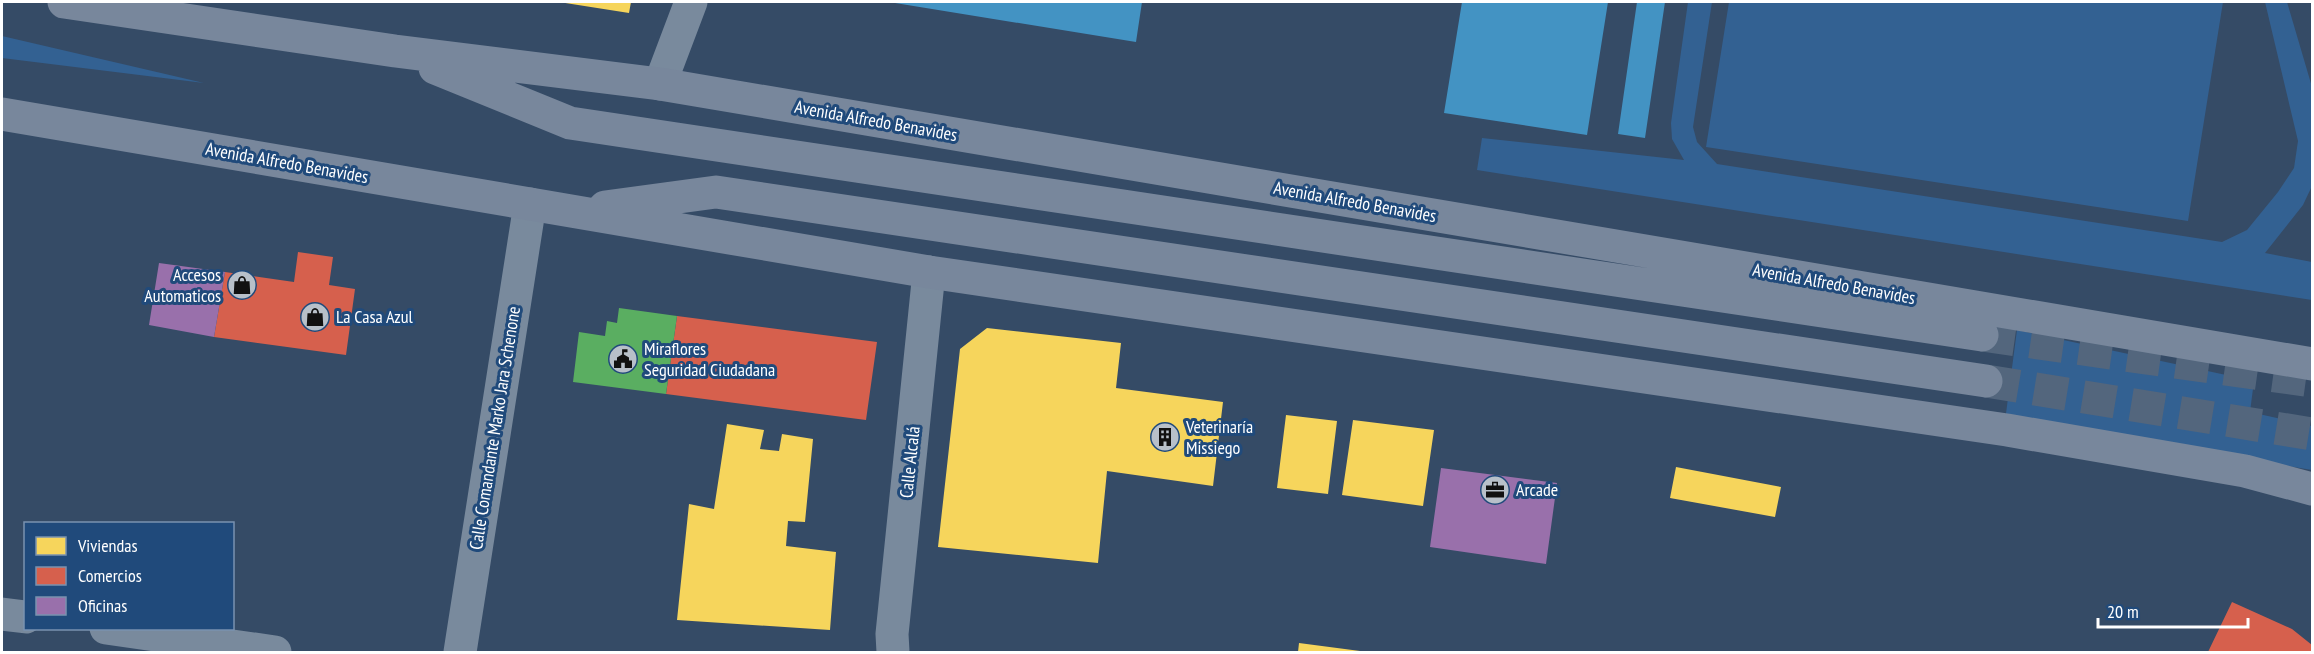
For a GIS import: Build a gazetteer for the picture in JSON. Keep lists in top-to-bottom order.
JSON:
{
  "streets": {
    "main road": ["Avenida Alfredo Benavides"],
    "street": ["Calle Comandante Marko Jara Schenone", "Calle Alcalá"]
  },
  "crossings": [
    ["Avenida Alfredo Benavides", "Calle Comandante Marko Jara Schenone"],
    ["Avenida Alfredo Benavides", "Calle Alcalá"]
  ],
  "places": {
    "shop": ["Accesos Automaticos", "La Casa Azul"],
    "public building": ["Miraflores Seguridad Ciudadana"],
    "building": ["Veterinaría Missiego"],
    "office": ["Arcade"]
  },
  "legend": ["Viviendas", "Comercios", "Oficinas"],
  "scale_bar": "20 m"
}
